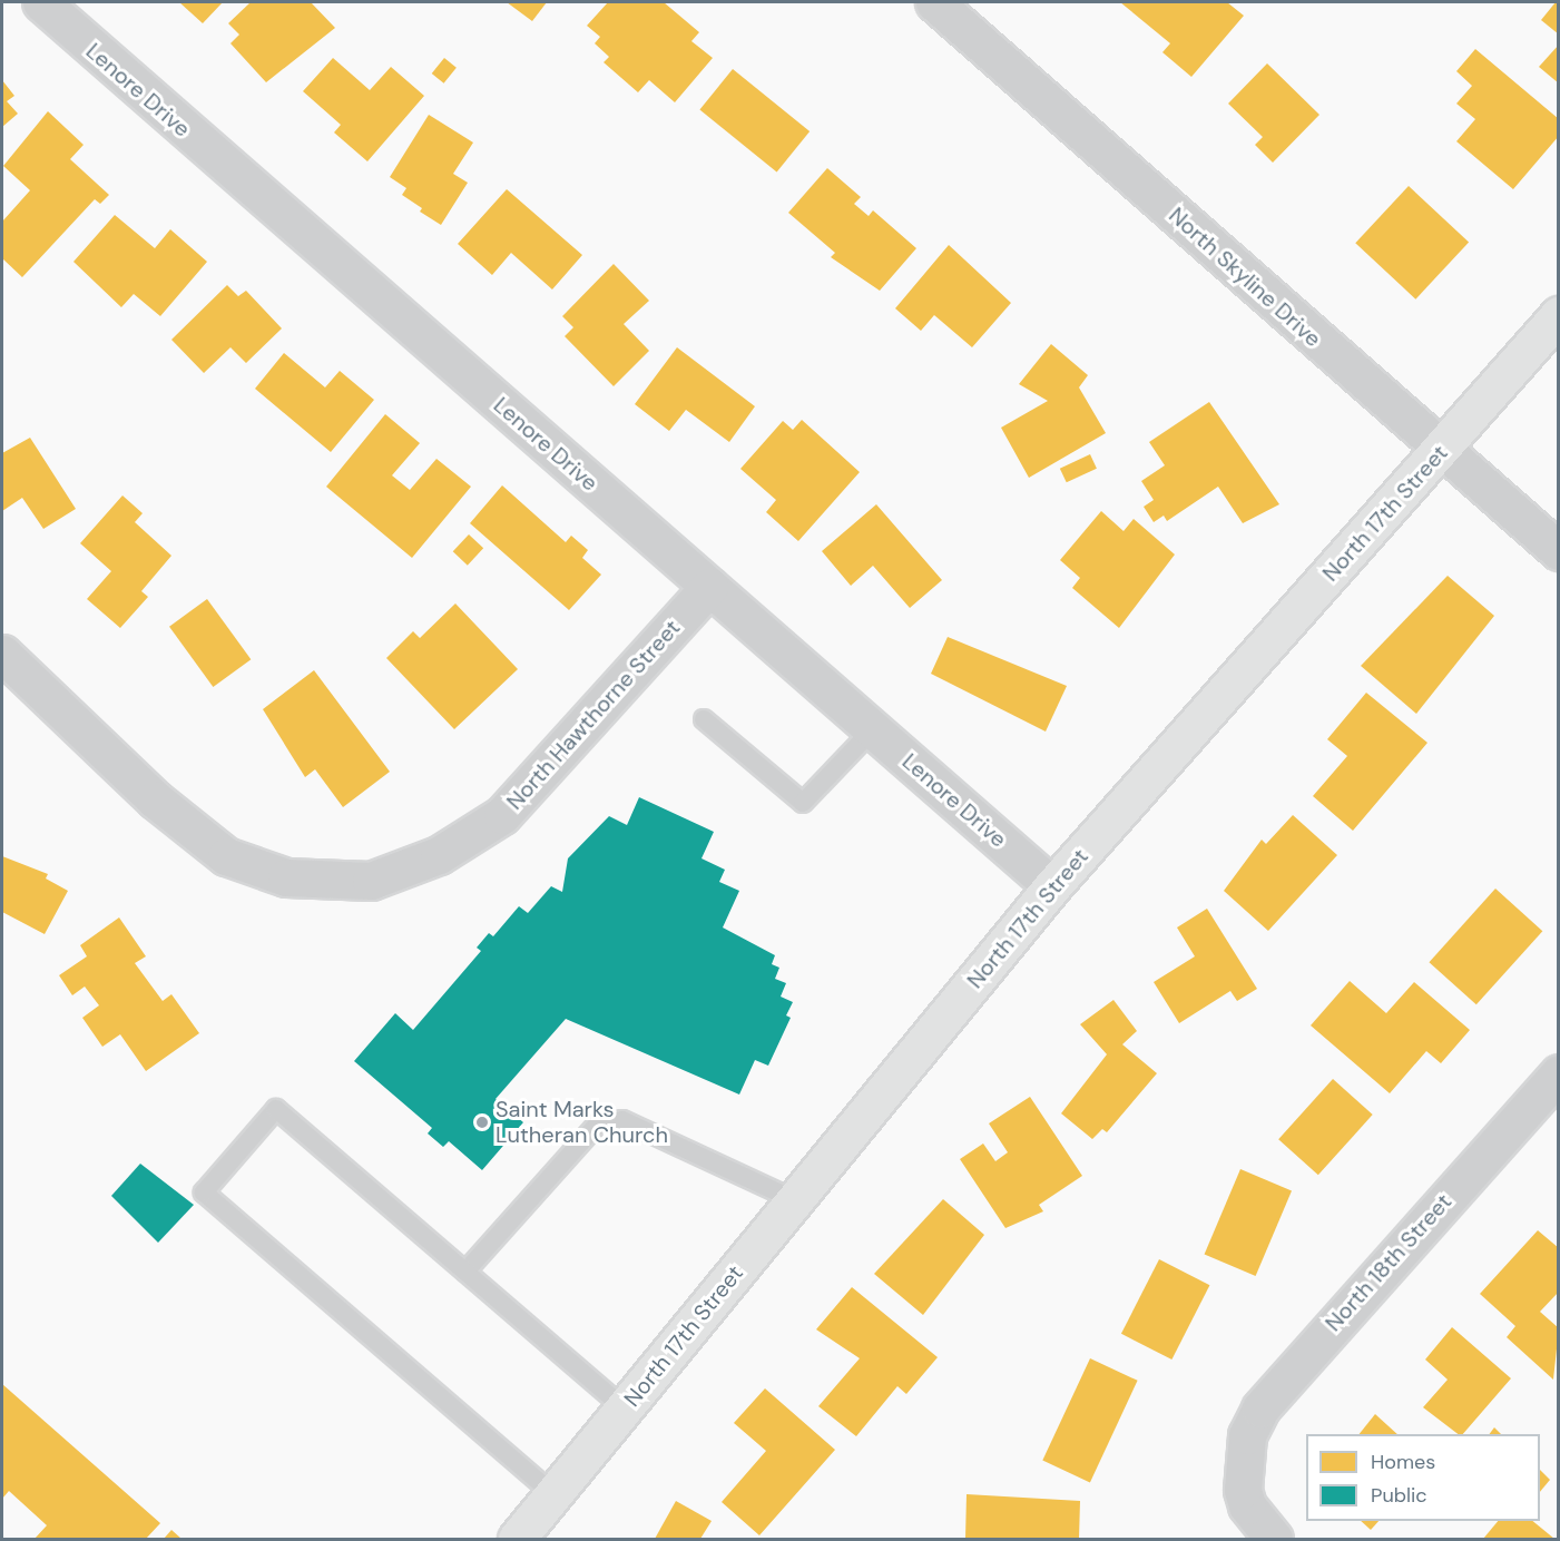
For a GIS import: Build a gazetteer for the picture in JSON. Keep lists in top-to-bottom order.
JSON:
{
  "streets": {
    "street": [
      "Lenore Drive",
      "North Skyline Drive",
      "North 17th Street",
      "North Hawthorne Street",
      "North 18th Street"
    ]
  },
  "crossings": [
    ["Lenore Drive", "North 17th Street"],
    ["Lenore Drive", "North Hawthorne Street"],
    ["North Skyline Drive", "North 17th Street"]
  ],
  "places": ["Saint Marks Lutheran Church"],
  "legend": ["Homes", "Public"]
}
